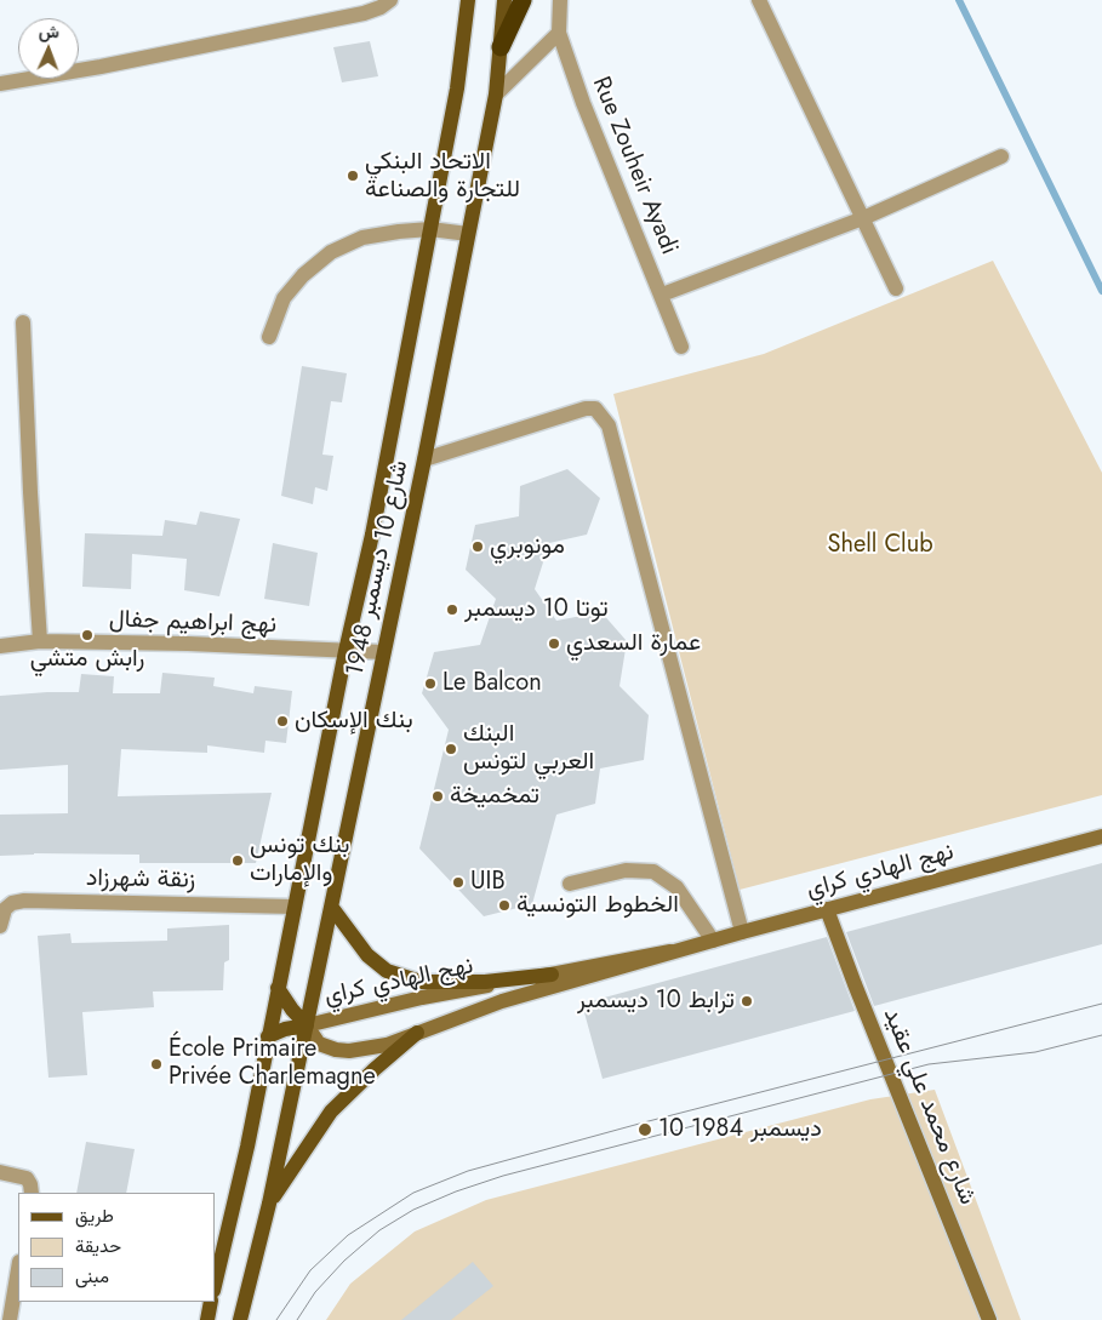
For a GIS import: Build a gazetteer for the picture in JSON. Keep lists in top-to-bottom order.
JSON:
{
  "streets": {
    "main road": ["شارع 10 ديسمبر 1948"],
    "street": [
      "Rue Zouheir Ayadi",
      "نهج ابراهيم جفال",
      "نهج الهادي كراي",
      "زنقة شهرزاد",
      "شارع محمد علي عقيد"
    ]
  },
  "crossings": [
    ["شارع 10 ديسمبر 1948", "نهج ابراهيم جفال"],
    ["شارع 10 ديسمبر 1948", "نهج الهادي كراي"],
    ["شارع 10 ديسمبر 1948", "زنقة شهرزاد"],
    ["نهج الهادي كراي", "شارع محمد علي عقيد"]
  ],
  "parks": ["Shell Club"],
  "places": [
    "الاتحاد البنكي للتجارة والصناعة",
    "مونوبري",
    "توتا 10 ديسمبر",
    "رابش متشي",
    "عمارة السعدي",
    "Le Balcon",
    "بنك الإسكان",
    "البنك العربي لتونس",
    "تمخميخة",
    "بنك تونس والإمارات",
    "UIB",
    "الخطوط التونسية",
    "ترابط 10 ديسمبر",
    "École Primaire Privée Charlemagne",
    "10 ديسمبر 1984"
  ],
  "legend": ["طريق", "حديقة", "مبنى"],
  "north": "top"
}
